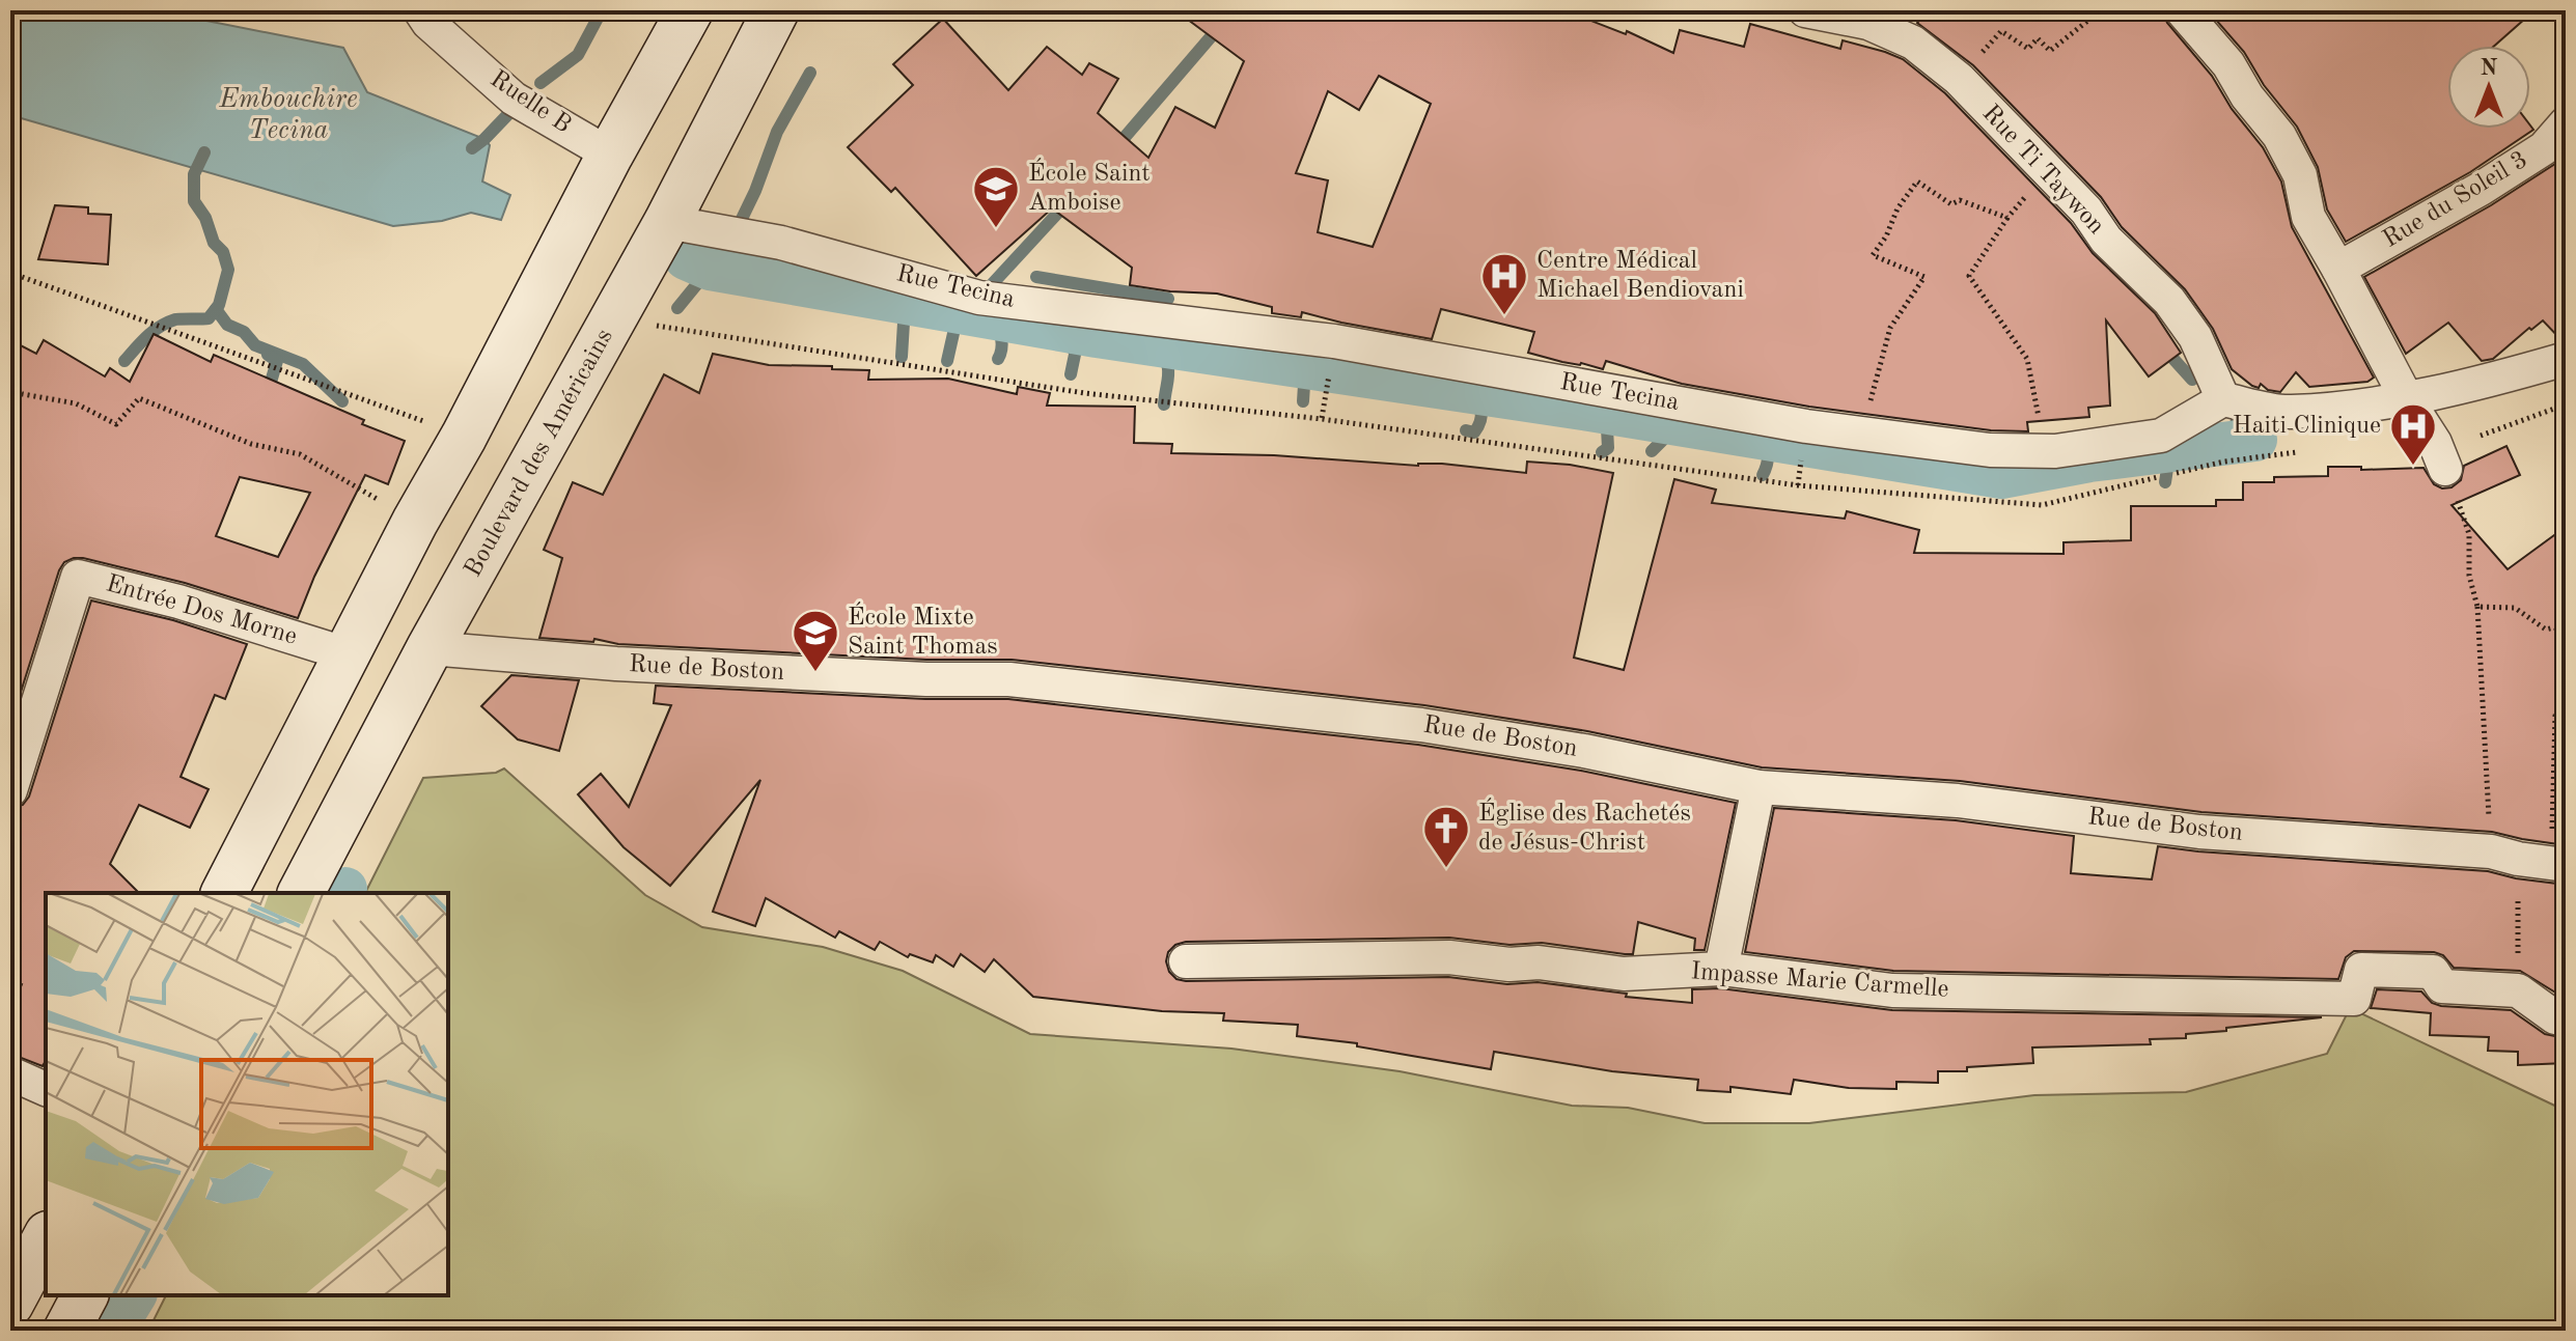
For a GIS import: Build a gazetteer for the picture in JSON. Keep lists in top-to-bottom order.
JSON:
{
  "streets": {
    "main road": ["Boulevard des Américains"],
    "street": [
      "Ruelle B",
      "Rue Ti Taywon",
      "Rue du Soleil 3",
      "Rue Tecina",
      "Entrée Dos Morne",
      "Rue de Boston",
      "Impasse Marie Carmelle"
    ]
  },
  "crossings": [
    ["Rue Ti Taywon", "Rue Tecina"],
    ["Rue Tecina", "Boulevard des Américains"],
    ["Boulevard des Américains", "Rue de Boston"]
  ],
  "water": ["Embouchire Tecina"],
  "places": {
    "school or university": ["École Saint Amboise", "École Mixte Saint Thomas"],
    "hospital": ["Centre Médical Michael Bendiovani", "Haiti Clinique"],
    "church": ["Église des Rachetés de Jésus-Christ"]
  },
  "north": "top"
}
